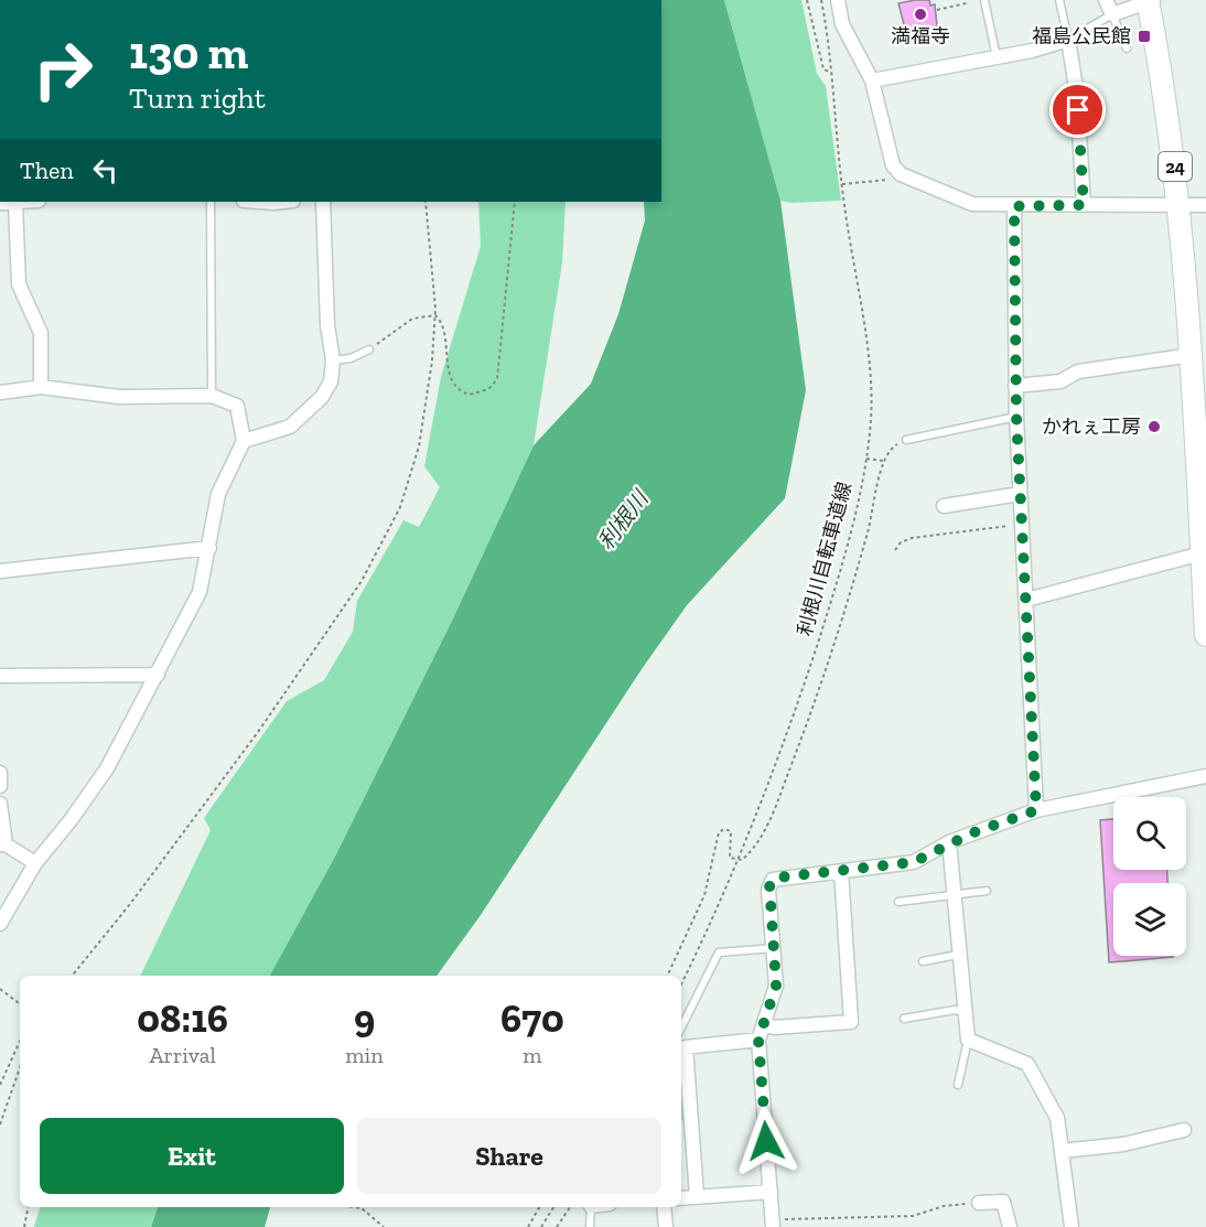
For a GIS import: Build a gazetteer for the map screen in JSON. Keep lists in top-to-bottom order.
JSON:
{
  "streets": {
    "main road": ["24"],
    "path": ["利根川自転車道線"]
  },
  "water": ["利根川"],
  "places": {
    "other": ["満福寺", "かれぇ工房"],
    "transit": ["福島公民館"]
  },
  "page": {
    "turn": ["130 m", "Turn right"],
    "then": "Then",
    "eta": [
      "08:16",
      "Arrival",
      "9",
      "min",
      "670",
      "m"
    ],
    "buttons": ["Exit", "Share"]
  }
}
